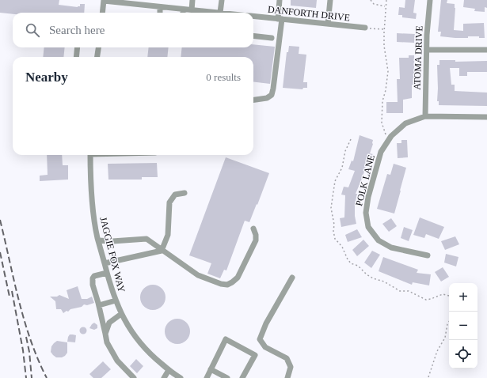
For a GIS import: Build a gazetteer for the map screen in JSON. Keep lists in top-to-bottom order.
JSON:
{
  "streets": {
    "street": [
      "DANFORTH DRIVE",
      "ATOMA DRIVE",
      "POLK LANE",
      "JAGGIE FOX WAY"
    ]
  },
  "crossings": [
    ["ATOMA DRIVE", "POLK LANE"]
  ],
  "page": {
    "search": "Search here",
    "heading": ["Nearby", "0 results"],
    "map_buttons": ["+", "−"]
  }
}
